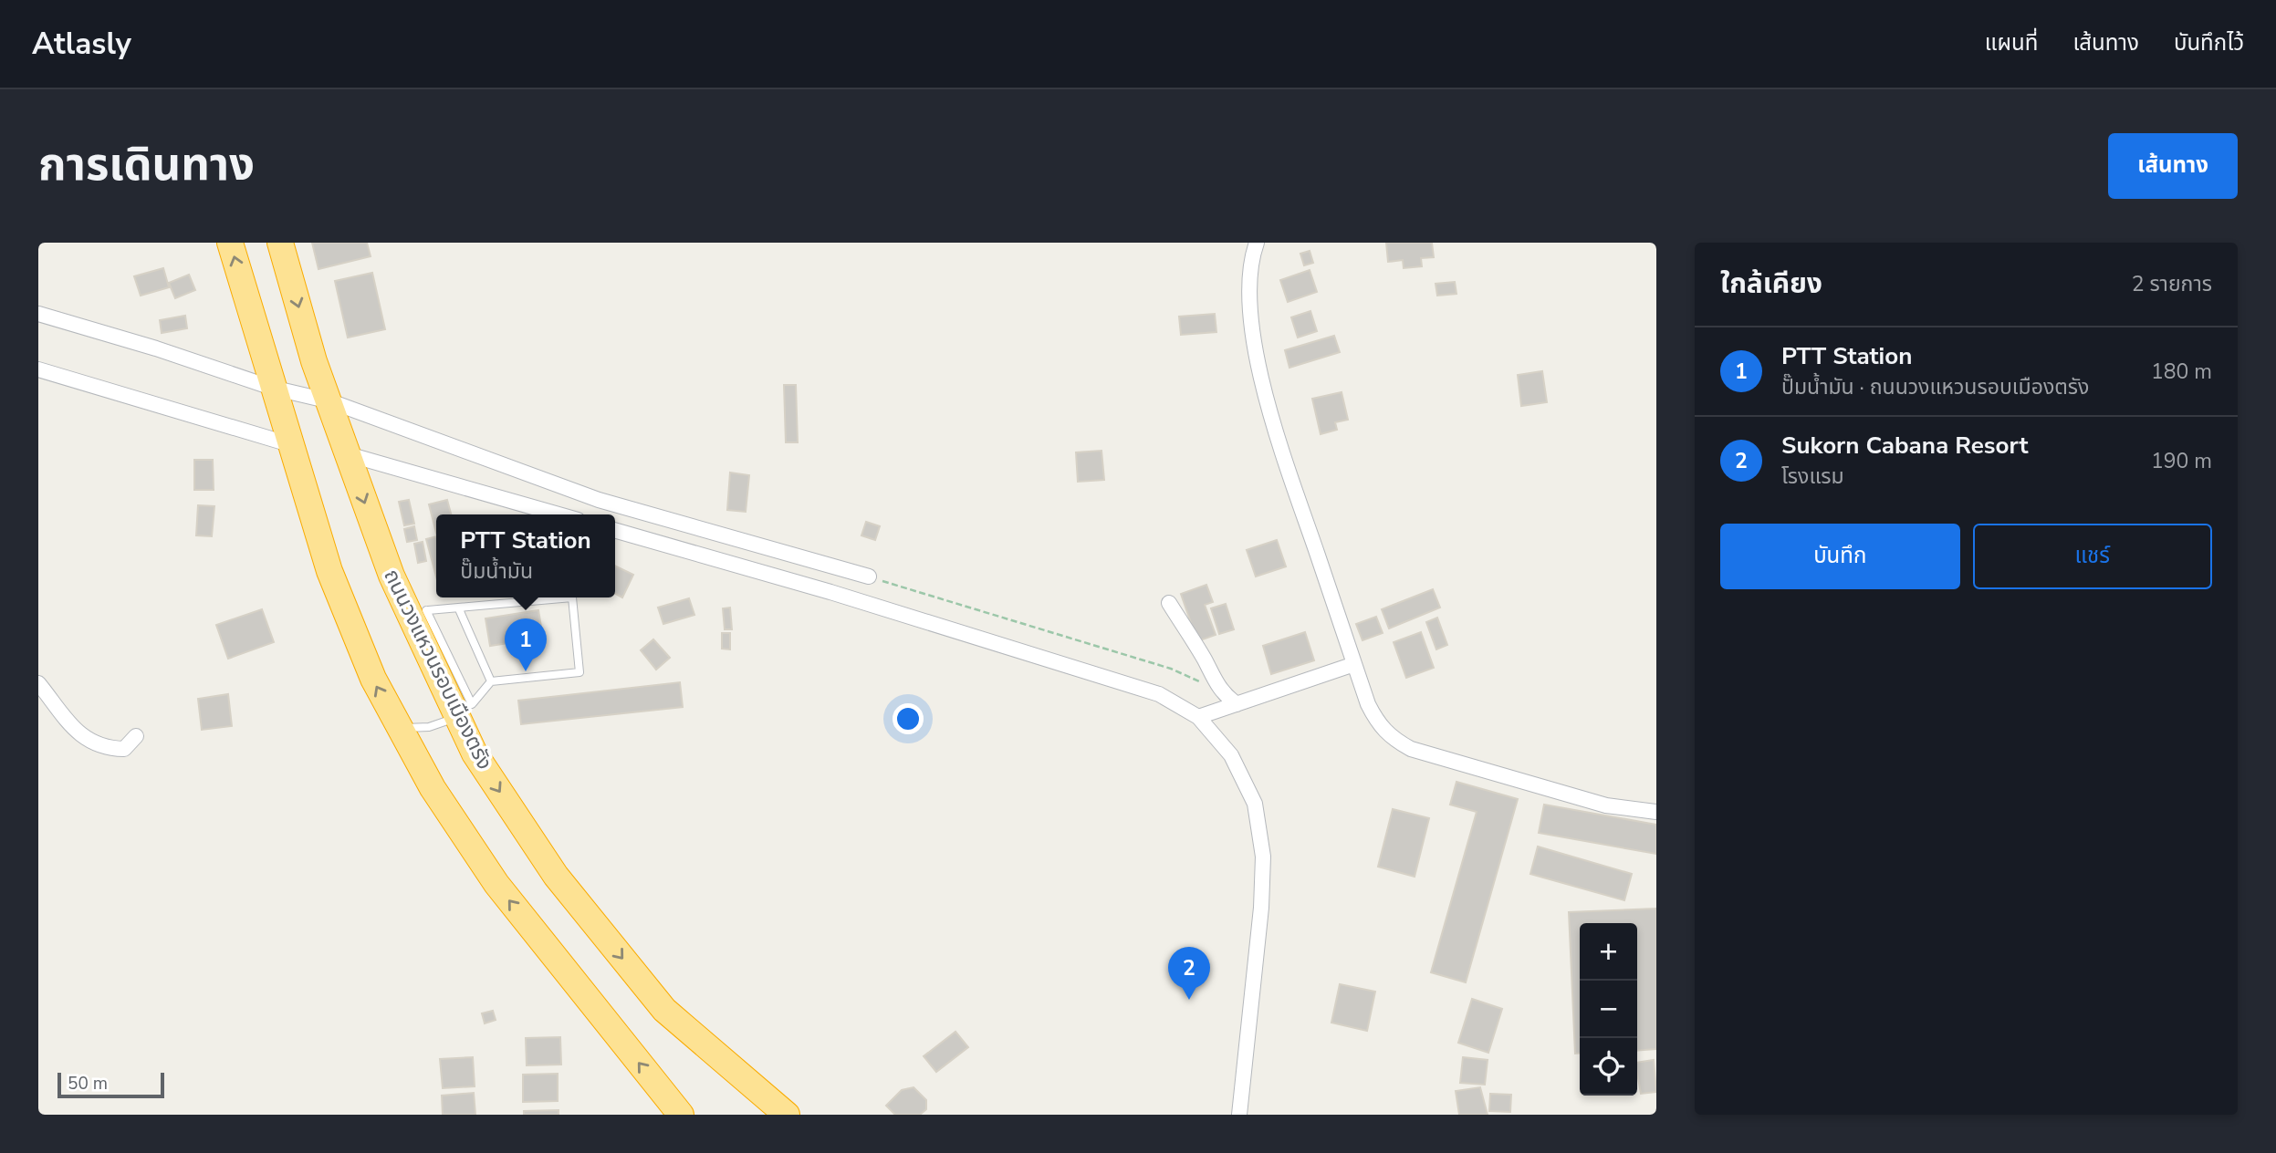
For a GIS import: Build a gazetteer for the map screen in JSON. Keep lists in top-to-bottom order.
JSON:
{
  "streets": {
    "highway": ["ถนนวงแหวนรอบเมืองตรัง"]
  },
  "scale_bar": "50 m",
  "page": {
    "header": "Atlasly",
    "nav": ["แผนที่", "เส้นทาง", "บันทึกไว้"],
    "title": "การเดินทาง",
    "buttons": [
      "เส้นทาง",
      ["บันทึก", "แชร์"]
    ],
    "heading": ["ใกล้เคียง", "2 รายการ"],
    "list": [
      {
        "mark": "1",
        "name": "PTT Station",
        "note": "ปั๊มน้ำมัน · ถนนวงแหวนรอบเมืองตรัง",
        "value": "180 m"
      },
      {
        "mark": "2",
        "name": "Sukorn Cabana Resort",
        "note": "โรงแรม",
        "value": "190 m"
      }
    ],
    "popup": ["PTT Station", "ปั๊มน้ำมัน"],
    "pins": ["1", "2"],
    "map_buttons": ["+", "−"],
    "scale": "50 m"
  }
}
